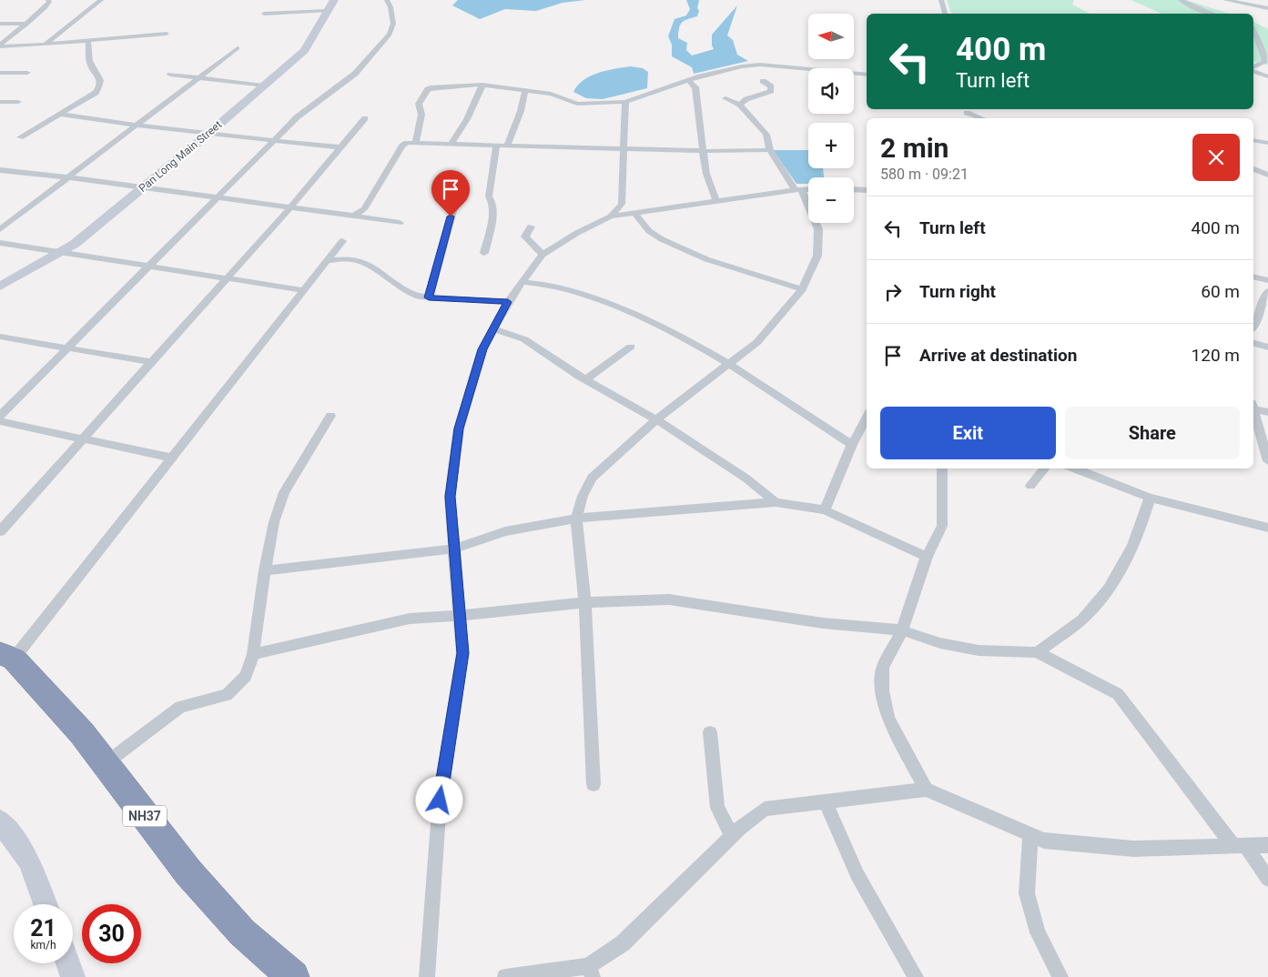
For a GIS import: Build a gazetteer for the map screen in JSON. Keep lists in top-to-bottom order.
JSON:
{
  "streets": {
    "highway": ["NH37"],
    "street": ["Pan Long Main Street"]
  },
  "north": "left",
  "page": {
    "map_buttons": ["+", "−"],
    "turn": ["400 m", "Turn left"],
    "heading": ["2 min", "580 m · 09:21"],
    "list": [
      {
        "name": "Turn left",
        "value": "400 m"
      },
      {
        "name": "Turn right",
        "value": "60 m"
      },
      {
        "name": "Arrive at destination",
        "value": "120 m"
      }
    ],
    "buttons": ["Exit", "Share"],
    "speed": "21 km/h",
    "limit": "30"
  }
}
